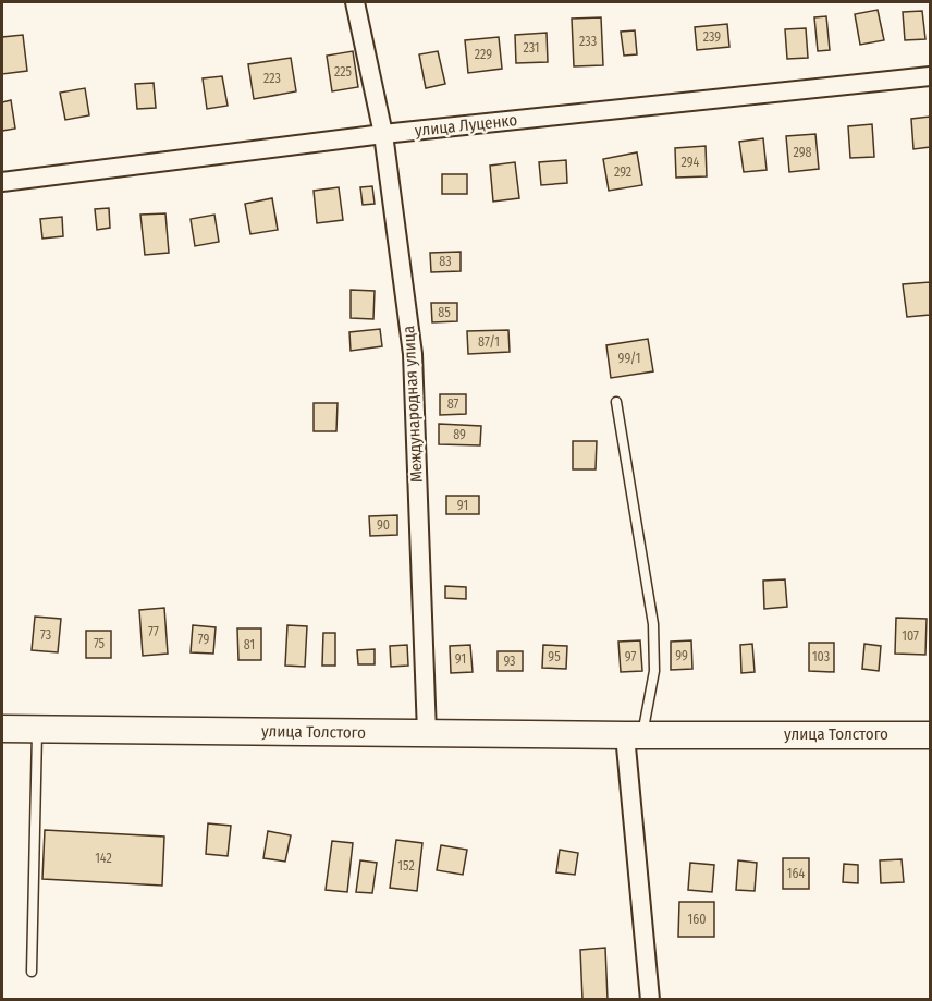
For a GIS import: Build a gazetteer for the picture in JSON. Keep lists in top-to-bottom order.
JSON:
{
  "streets": {
    "main road": ["улица Толстого"],
    "street": ["улица Луценко", "Международная улица"]
  },
  "crossings": [
    ["улица Луценко", "Международная улица"],
    ["Международная улица", "улица Толстого"]
  ],
  "house_numbers": [
    "239",
    "233",
    "231",
    "229",
    "225",
    "223",
    "298",
    "294",
    "292",
    "83",
    "85",
    "87/1",
    "99/1",
    "87",
    "89",
    "91",
    "90",
    "77",
    "73",
    "107",
    "79",
    "75",
    "81",
    "99",
    "95",
    "97",
    "103",
    "91",
    "93",
    "142",
    "152",
    "164",
    "160"
  ]
}
